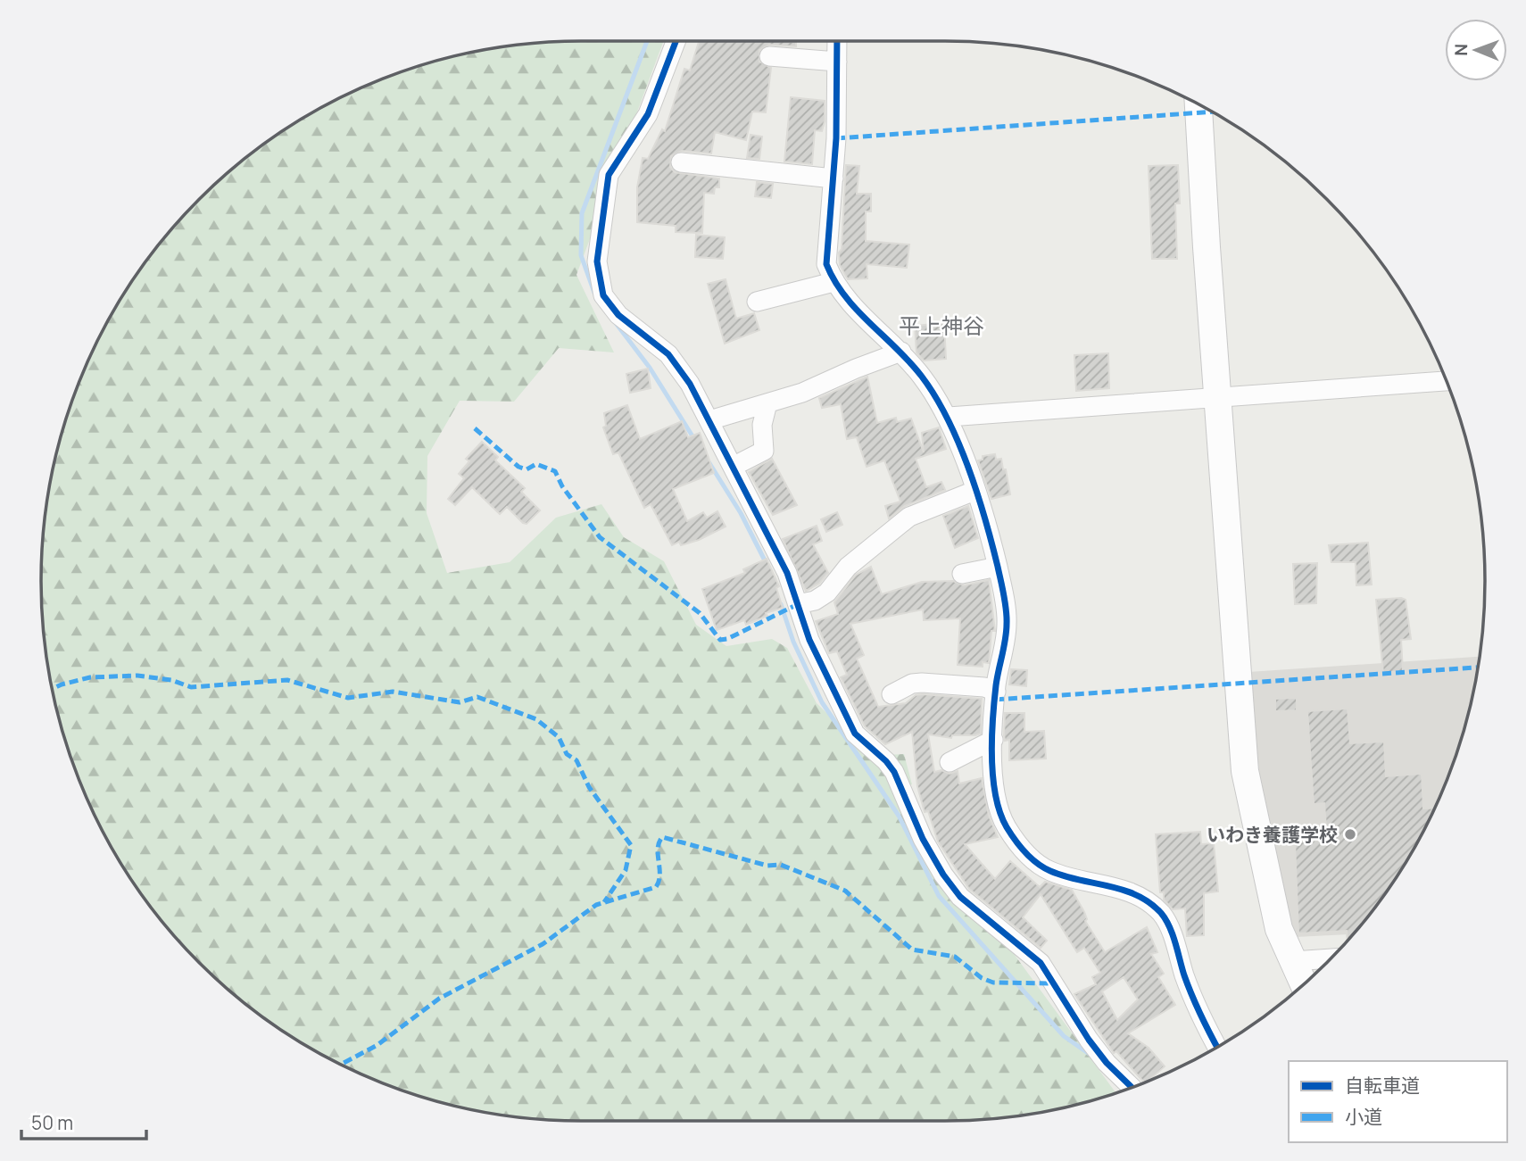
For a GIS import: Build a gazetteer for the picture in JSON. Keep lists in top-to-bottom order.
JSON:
{
  "districts": ["平上神谷"],
  "places": ["いわき養護学校"],
  "legend": ["自転車道", "小道"],
  "scale_bar": "50 m",
  "north": "left"
}
